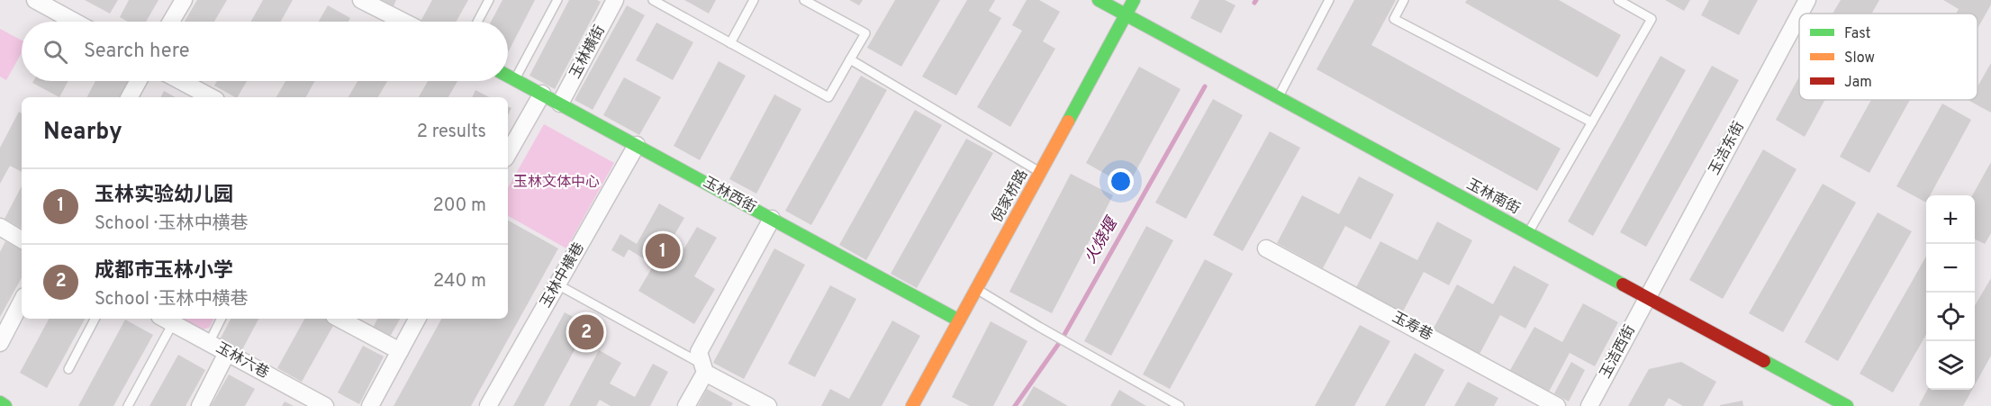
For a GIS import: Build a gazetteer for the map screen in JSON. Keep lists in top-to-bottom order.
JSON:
{
  "streets": {
    "street": [
      "玉林横街",
      "玉洁东街",
      "玉林西街",
      "倪家桥路",
      "玉林南街",
      "玉林中横巷",
      "玉寿巷",
      "玉洁西街",
      "玉林六巷"
    ]
  },
  "crossings": [
    ["玉林横街", "玉林西街"],
    ["玉洁东街", "玉林南街"],
    ["玉洁东街", "玉洁西街"],
    ["玉林西街", "倪家桥路"],
    ["玉林西街", "玉林中横巷"],
    ["倪家桥路", "玉林南街"],
    ["玉林南街", "玉洁西街"]
  ],
  "water": ["火烧堰"],
  "parks": ["玉林文体中心"],
  "legend": ["Fast", "Slow", "Jam"],
  "page": {
    "search": "Search here",
    "heading": ["Nearby", "2 results"],
    "list": [
      {
        "mark": "1",
        "name": "玉林实验幼儿园",
        "note": "School · 玉林中横巷",
        "value": "200 m"
      },
      {
        "mark": "2",
        "name": "成都市玉林小学",
        "note": "School · 玉林中横巷",
        "value": "240 m"
      }
    ],
    "map_buttons": ["+", "−"],
    "pins": ["1", "2"]
  }
}
